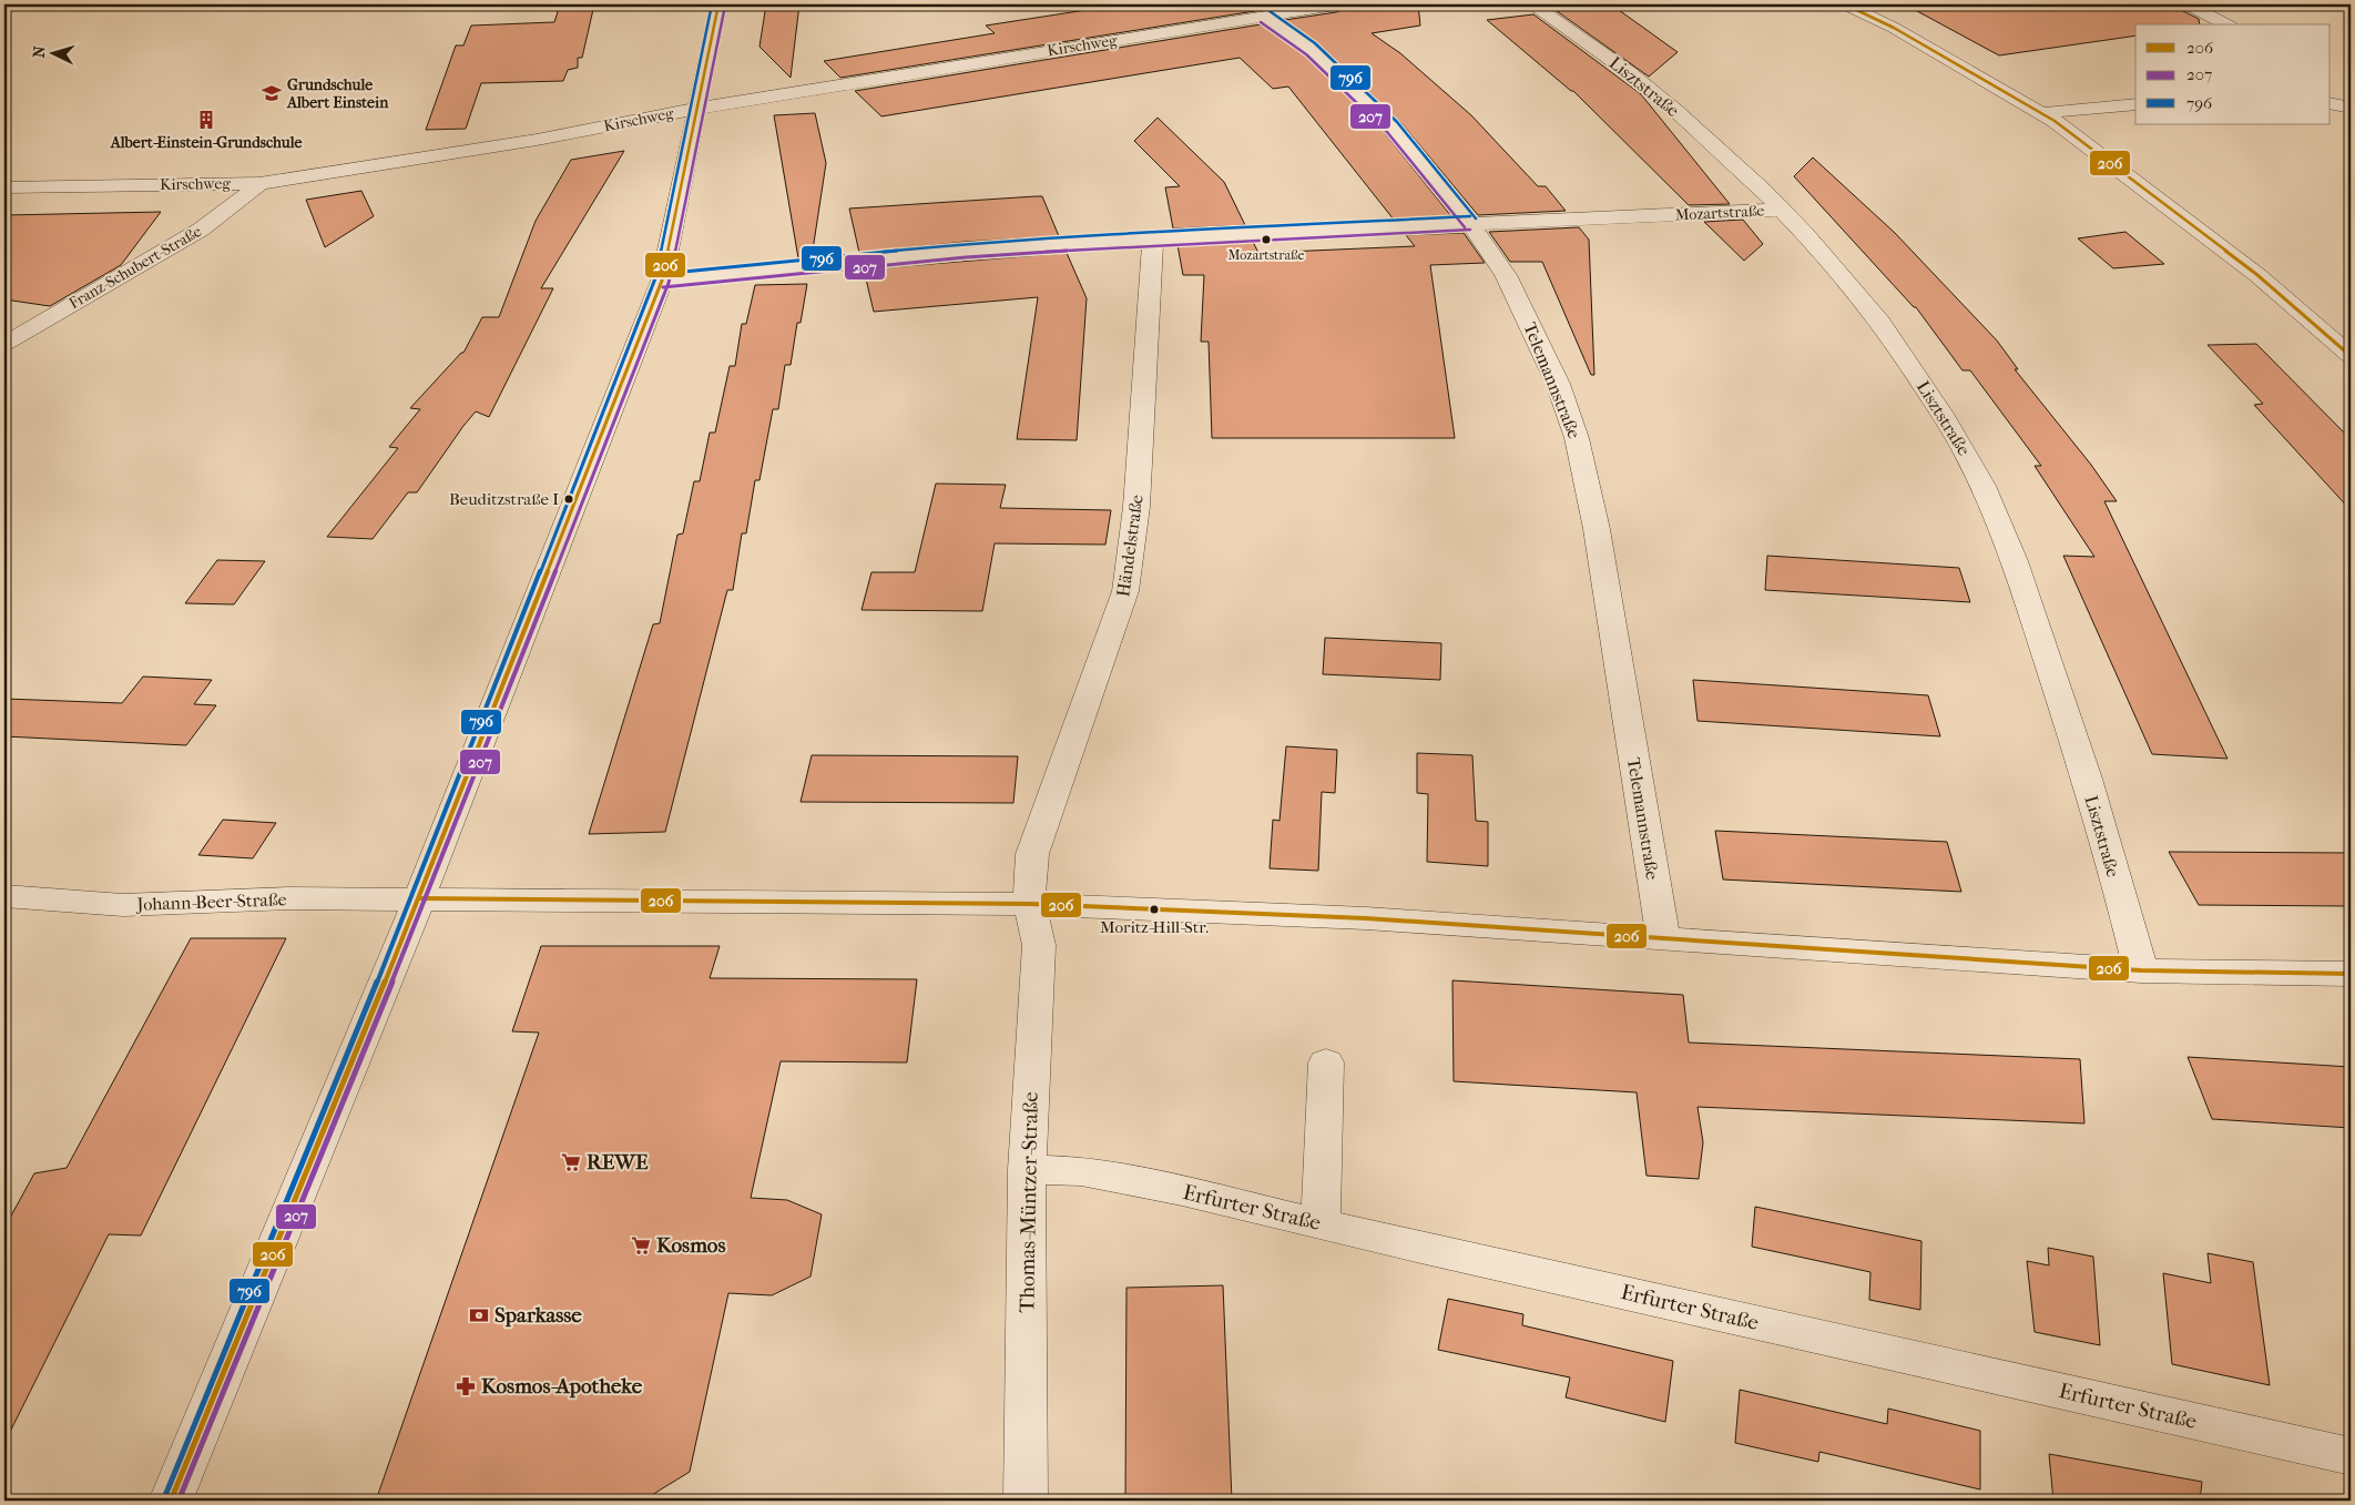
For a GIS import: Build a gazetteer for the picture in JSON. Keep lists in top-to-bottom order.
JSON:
{
  "streets": {
    "street": [
      "Kirschweg",
      "Lisztstraße",
      "Mozartstraße",
      "Franz-Schubert-Straße",
      "Telemannstraße",
      "Händelstraße",
      "Johann-Beer-Straße",
      "Thomas-Müntzer-Straße",
      "Erfurter Straße"
    ]
  },
  "crossings": [
    ["Kirschweg", "Franz-Schubert-Straße"],
    ["Kirschweg", "Telemannstraße"],
    ["Lisztstraße", "Mozartstraße"],
    ["Lisztstraße", "Johann-Beer-Straße"],
    ["Mozartstraße", "Telemannstraße"],
    ["Mozartstraße", "Händelstraße"],
    ["Telemannstraße", "Johann-Beer-Straße"],
    ["Händelstraße", "Johann-Beer-Straße"],
    ["Händelstraße", "Thomas-Müntzer-Straße"],
    ["Johann-Beer-Straße", "Thomas-Müntzer-Straße"],
    ["Thomas-Müntzer-Straße", "Erfurter Straße"]
  ],
  "places": {
    "school or university": ["Grundschule Albert Einstein"],
    "building": ["Albert-Einstein-Grundschule"],
    "other": ["Mozartstraße", "Beuditzstraße I", "Moritz-Hill-Str."],
    "supermarket": ["REWE", "Kosmos"],
    "bank": ["Sparkasse"],
    "pharmacy": ["Kosmos-Apotheke"]
  },
  "lines": ["transit line 206", "transit line 796", "transit line 207"],
  "legend": ["206", "207", "796"],
  "north": "left"
}
